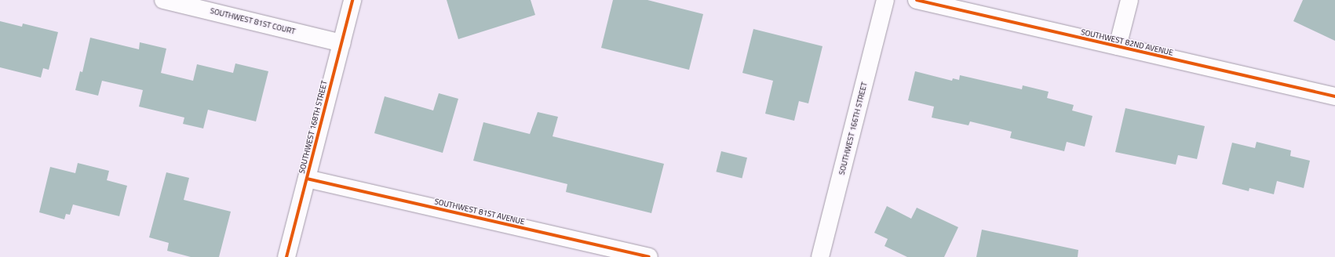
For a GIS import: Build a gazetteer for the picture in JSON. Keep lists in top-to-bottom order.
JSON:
{
  "streets": {
    "street": [
      "SOUTHWEST 81ST COURT",
      "SOUTHWEST 82ND AVENUE",
      "SOUTHWEST 168TH STREET",
      "SOUTHWEST 166TH STREET",
      "SOUTHWEST 81ST AVENUE"
    ]
  },
  "crossings": [
    ["SOUTHWEST 81ST COURT", "SOUTHWEST 168TH STREET"],
    ["SOUTHWEST 168TH STREET", "SOUTHWEST 81ST AVENUE"]
  ]
}
